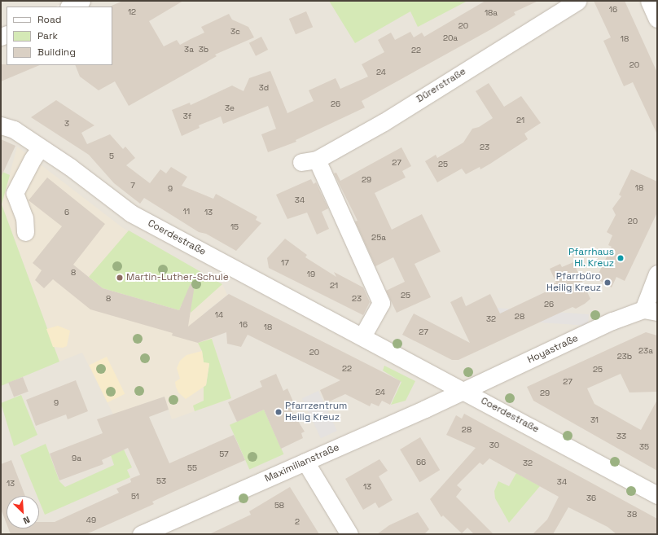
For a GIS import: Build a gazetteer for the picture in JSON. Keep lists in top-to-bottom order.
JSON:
{
  "streets": {
    "street": [
      "Dürerstraße",
      "Coerdestraße",
      "Hoyastraße",
      "Maximilianstraße"
    ]
  },
  "crossings": [
    ["Dürerstraße", "Coerdestraße"],
    ["Coerdestraße", "Hoyastraße"],
    ["Coerdestraße", "Maximilianstraße"],
    ["Hoyastraße", "Maximilianstraße"]
  ],
  "places": [
    "Pfarrhaus Hl. Kreuz",
    "Martin-Luther-Schule",
    "Pfarrbüro Heilig Kreuz",
    "Pfarrzentrum Heilig Kreuz"
  ],
  "house_numbers": [
    "16",
    "12",
    "18a",
    "20",
    "3c",
    "20a",
    "18",
    "3a",
    "3b",
    "22",
    "20",
    "24",
    "3d",
    "26",
    "3e",
    "3f",
    "21",
    "3",
    "23",
    "5",
    "27",
    "25",
    "29",
    "7",
    "18",
    "9",
    "34",
    "11",
    "6",
    "13",
    "20",
    "15",
    "25a",
    "17",
    "8",
    "19",
    "21",
    "25",
    "8",
    "23",
    "26",
    "14",
    "28",
    "32",
    "16",
    "18",
    "27",
    "23a",
    "20",
    "23b",
    "22",
    "25",
    "27",
    "24",
    "29",
    "9",
    "31",
    "28",
    "33",
    "30",
    "35",
    "57",
    "9a",
    "66",
    "32",
    "55",
    "53",
    "34",
    "13",
    "13",
    "51",
    "36",
    "58",
    "38",
    "49",
    "2"
  ],
  "legend": ["Road", "Park", "Building"],
  "north": "bottom right"
}
